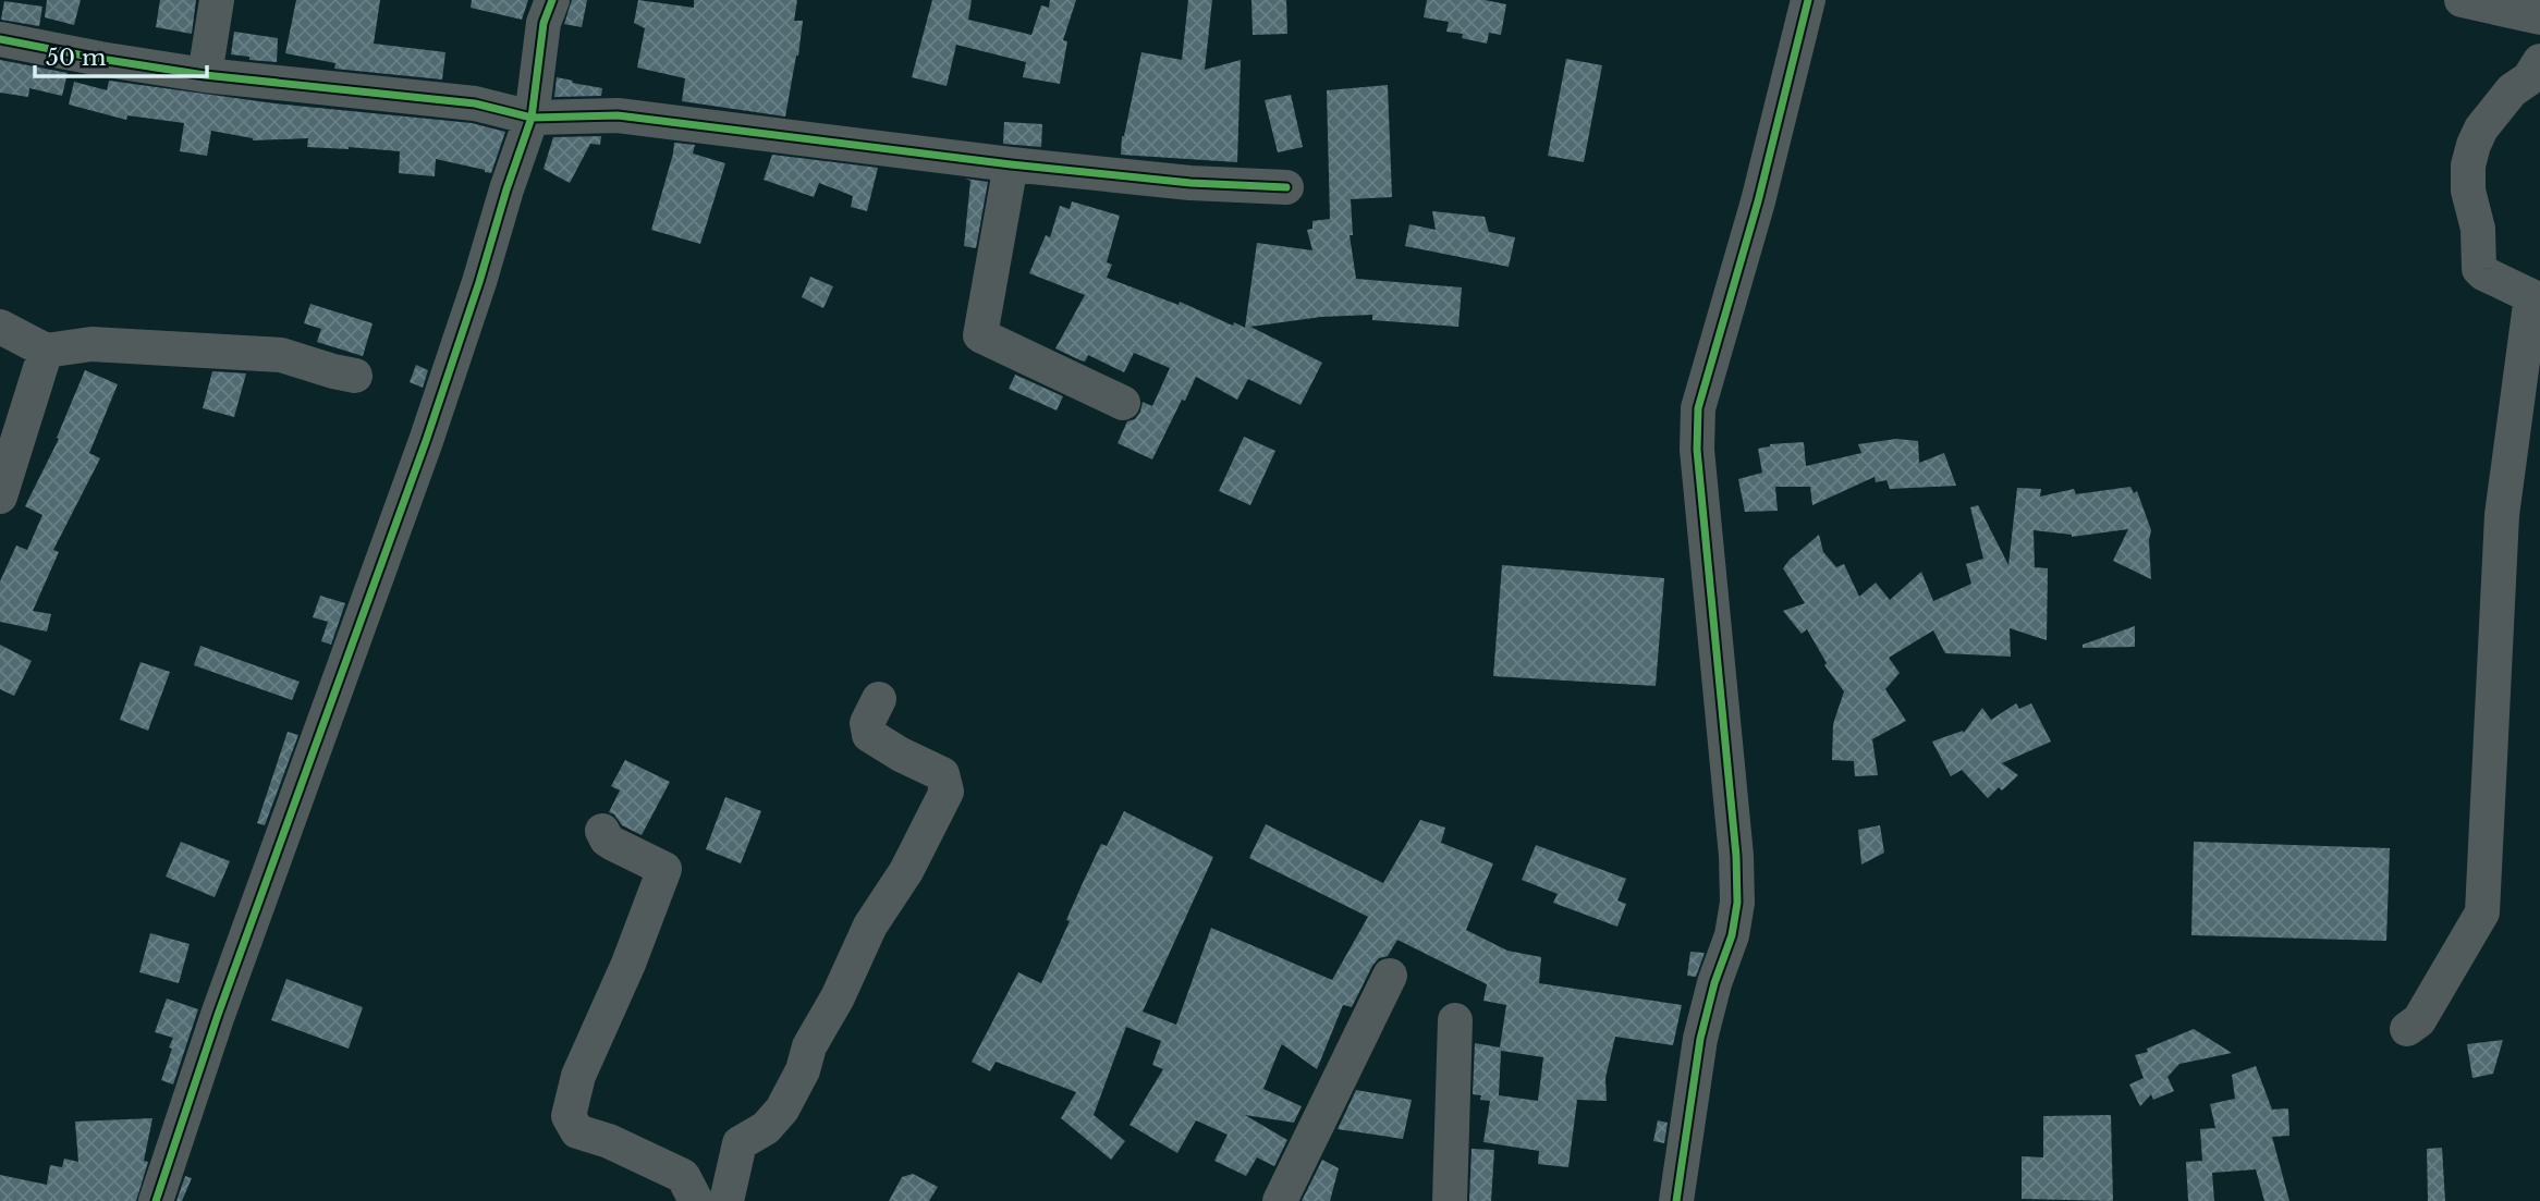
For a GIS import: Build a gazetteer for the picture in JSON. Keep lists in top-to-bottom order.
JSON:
{
  "scale_bar": "50 m"
}
